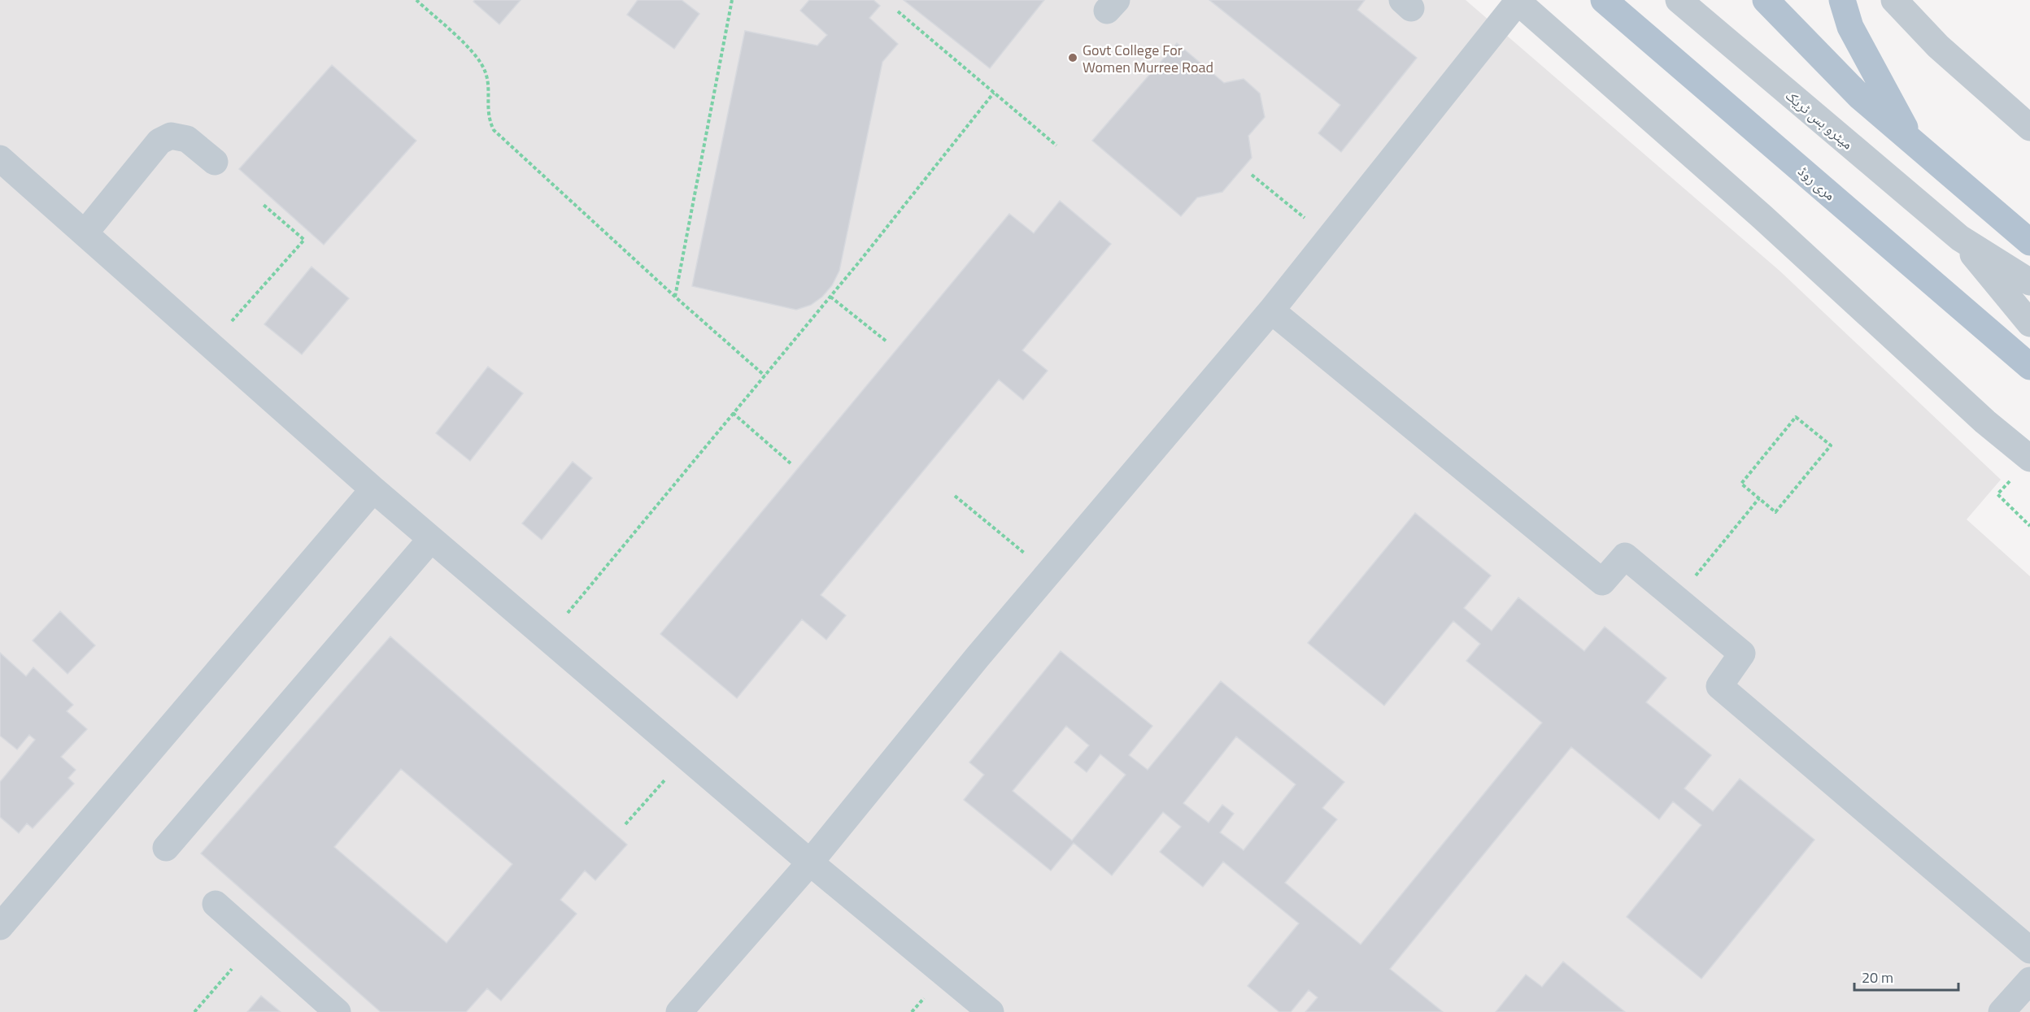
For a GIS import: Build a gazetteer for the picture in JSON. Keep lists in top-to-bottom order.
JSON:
{
  "streets": {
    "main road": ["مری روڈ"],
    "lane": ["میٹرو بس ٹریک"]
  },
  "places": ["Govt College For Women Murree Road"],
  "scale_bar": "20 m"
}
